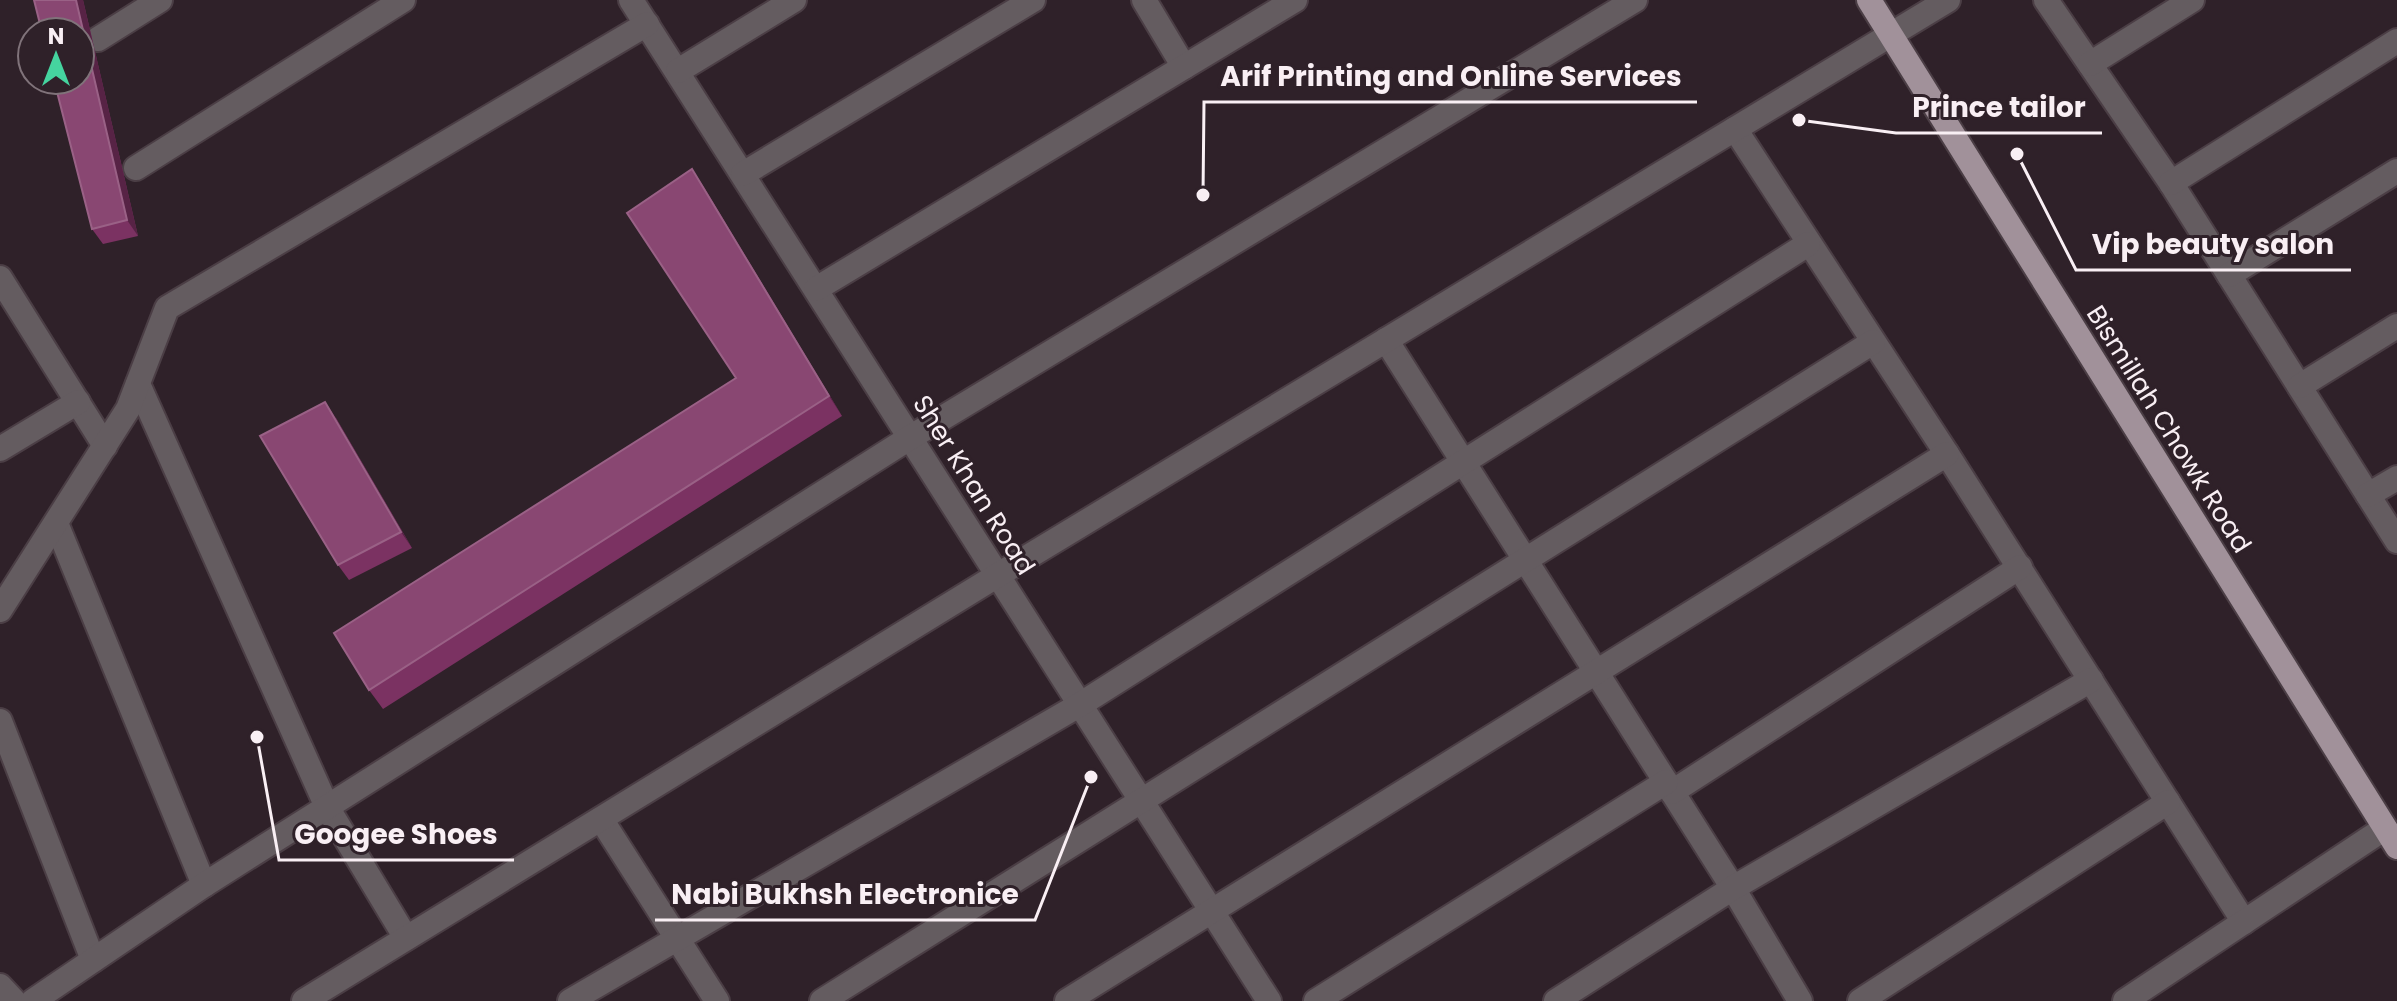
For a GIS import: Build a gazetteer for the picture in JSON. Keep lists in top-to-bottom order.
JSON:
{
  "streets": {
    "main road": ["Bismillah Chowk Road"],
    "street": ["Sher Khan Road"]
  },
  "places": [
    "Prince tailor",
    "Vip beauty salon",
    "Arif Printing and Online Services",
    "Googee Shoes",
    "Nabi Bukhsh Electronice"
  ],
  "north": "top"
}
